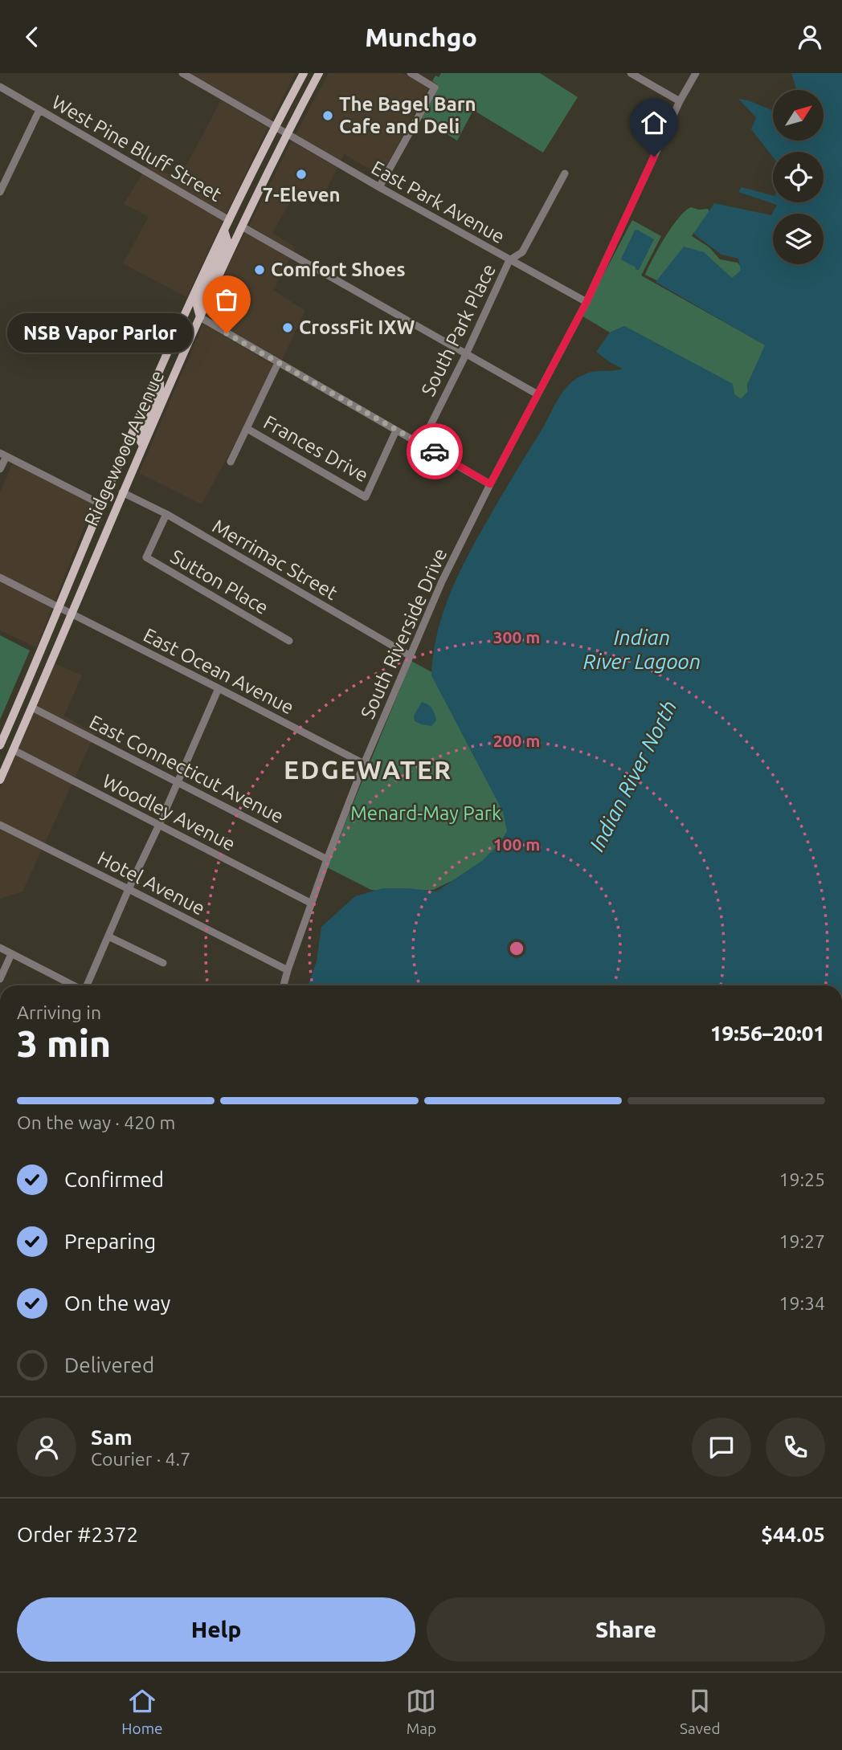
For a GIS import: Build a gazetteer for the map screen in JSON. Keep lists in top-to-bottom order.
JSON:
{
  "streets": {
    "main road": ["Ridgewood Avenue"],
    "street": [
      "West Pine Bluff Street",
      "East Park Avenue",
      "South Park Place",
      "Frances Drive",
      "Merrimac Street",
      "Sutton Place",
      "South Riverside Drive",
      "East Ocean Avenue",
      "East Connecticut Avenue",
      "Woodley Avenue",
      "Hotel Avenue"
    ]
  },
  "crossings": [
    ["West Pine Bluff Street", "Ridgewood Avenue"],
    ["East Park Avenue", "South Park Place"],
    ["East Park Avenue", "Ridgewood Avenue"],
    ["East Park Avenue", "South Riverside Drive"],
    ["Ridgewood Avenue", "Merrimac Street"],
    ["Ridgewood Avenue", "East Ocean Avenue"],
    ["Ridgewood Avenue", "East Connecticut Avenue"],
    ["Ridgewood Avenue", "Woodley Avenue"],
    ["Merrimac Street", "Sutton Place"],
    ["Merrimac Street", "South Riverside Drive"],
    ["South Riverside Drive", "East Ocean Avenue"],
    ["South Riverside Drive", "East Connecticut Avenue"],
    ["South Riverside Drive", "Woodley Avenue"],
    ["South Riverside Drive", "Hotel Avenue"]
  ],
  "districts": ["EDGEWATER"],
  "water": ["Indian River Lagoon", "Indian River North"],
  "parks": ["Menard-May Park"],
  "places": [
    "The Bagel Barn Cafe and Deli",
    "7-Eleven",
    "Comfort Shoes",
    "CrossFit IXW",
    "NSB Vapor Parlor"
  ],
  "north": "top right",
  "page": {
    "header": "Munchgo",
    "bubble": "NSB Vapor Parlor",
    "heading": ["3 min", "Arriving in", "19:56–20:01"],
    "panel": [
      "Sam",
      "Courier · 4.7",
      "Order #2372",
      "$44.05"
    ],
    "bar": "On the way · 420 m",
    "list": [
      ["Confirmed", "19:25"],
      ["Preparing", "19:27"],
      ["On the way", "19:34"],
      "Delivered"
    ],
    "buttons": ["Help", "Share"],
    "tabs": ["Home", "Map", "Saved"]
  },
  "rings": ["300 m", "200 m", "100 m"]
}
